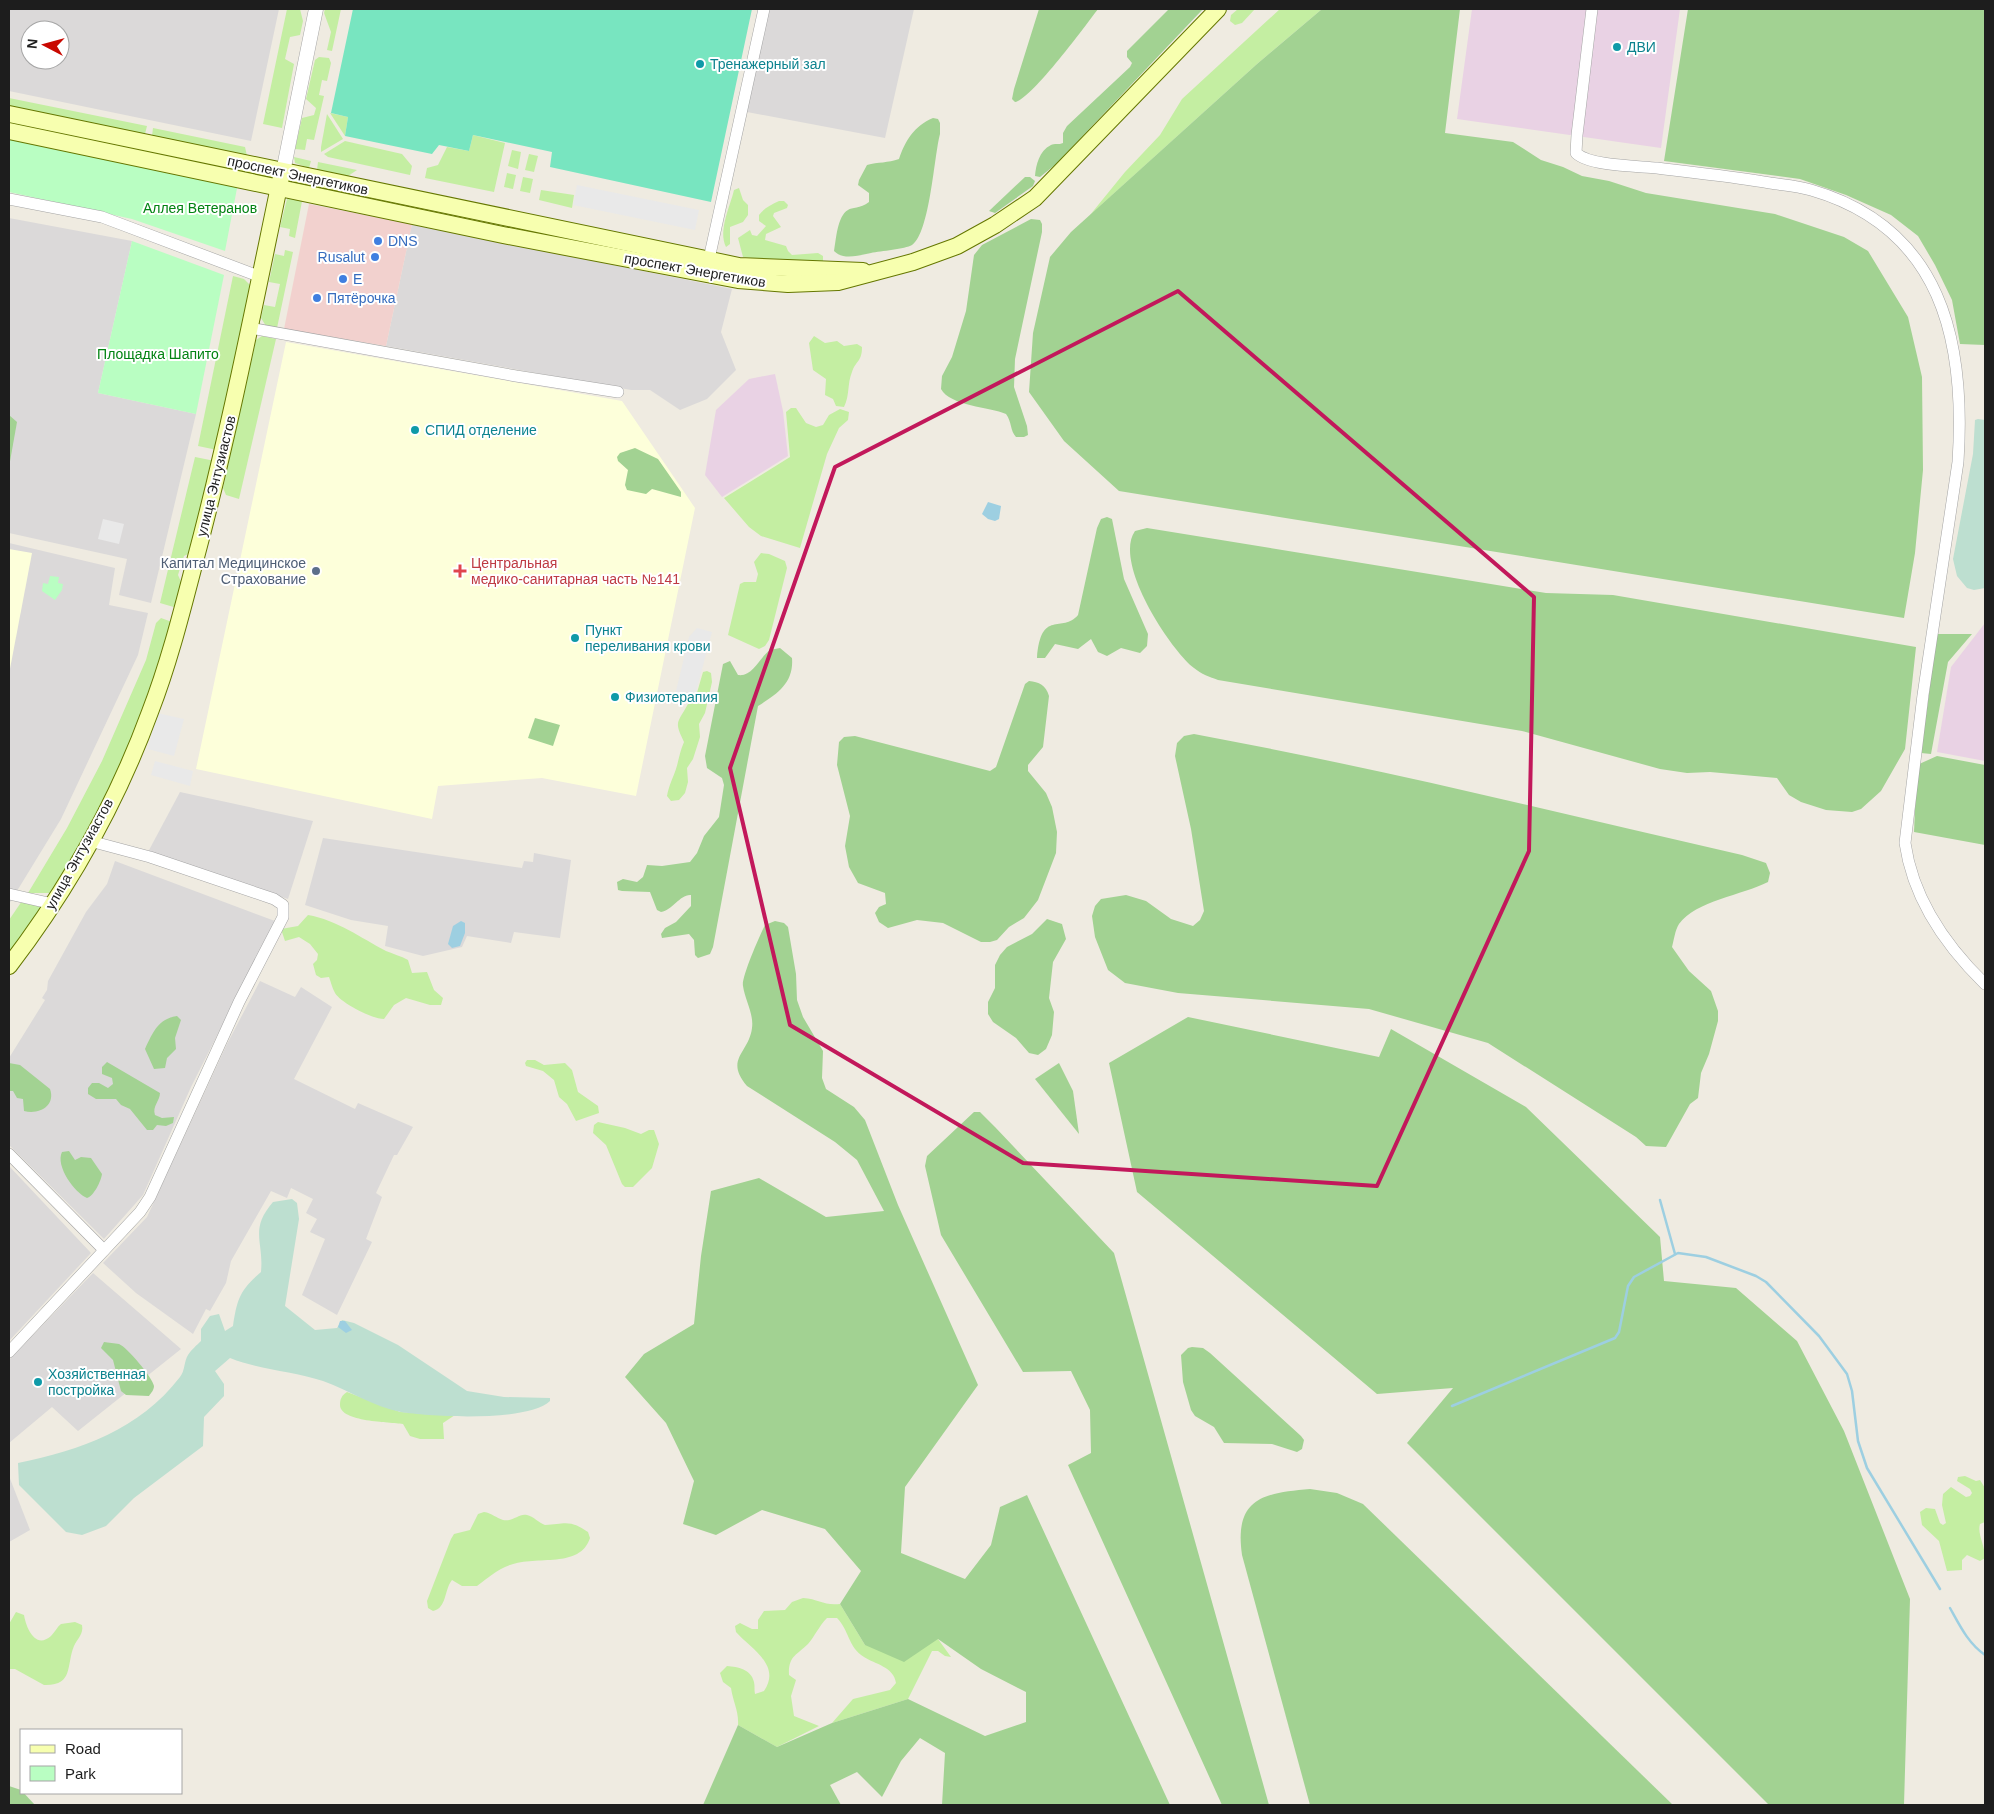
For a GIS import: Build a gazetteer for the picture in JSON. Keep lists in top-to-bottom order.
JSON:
{
  "streets": {
    "main road": ["проспект Энергетиков", "улица Энтузиастов"]
  },
  "crossings": [
    ["проспект Энергетиков", "улица Энтузиастов"]
  ],
  "parks": ["Аллея Ветеранов", "Площадка Шапито"],
  "places": {
    "other": [
      "ДВИ",
      "Тренажерный зал",
      "DNS",
      "Rusalut",
      "Е",
      "Пятёрочка",
      "СПИД отделение",
      "Капитал Медицинское Страхование",
      "Пункт переливания крови",
      "Физиотерапия",
      "Хозяйственная постройка"
    ],
    "health": ["Центральная медико-санитарная часть №141"]
  },
  "legend": ["Road", "Park"],
  "north": "left"
}
